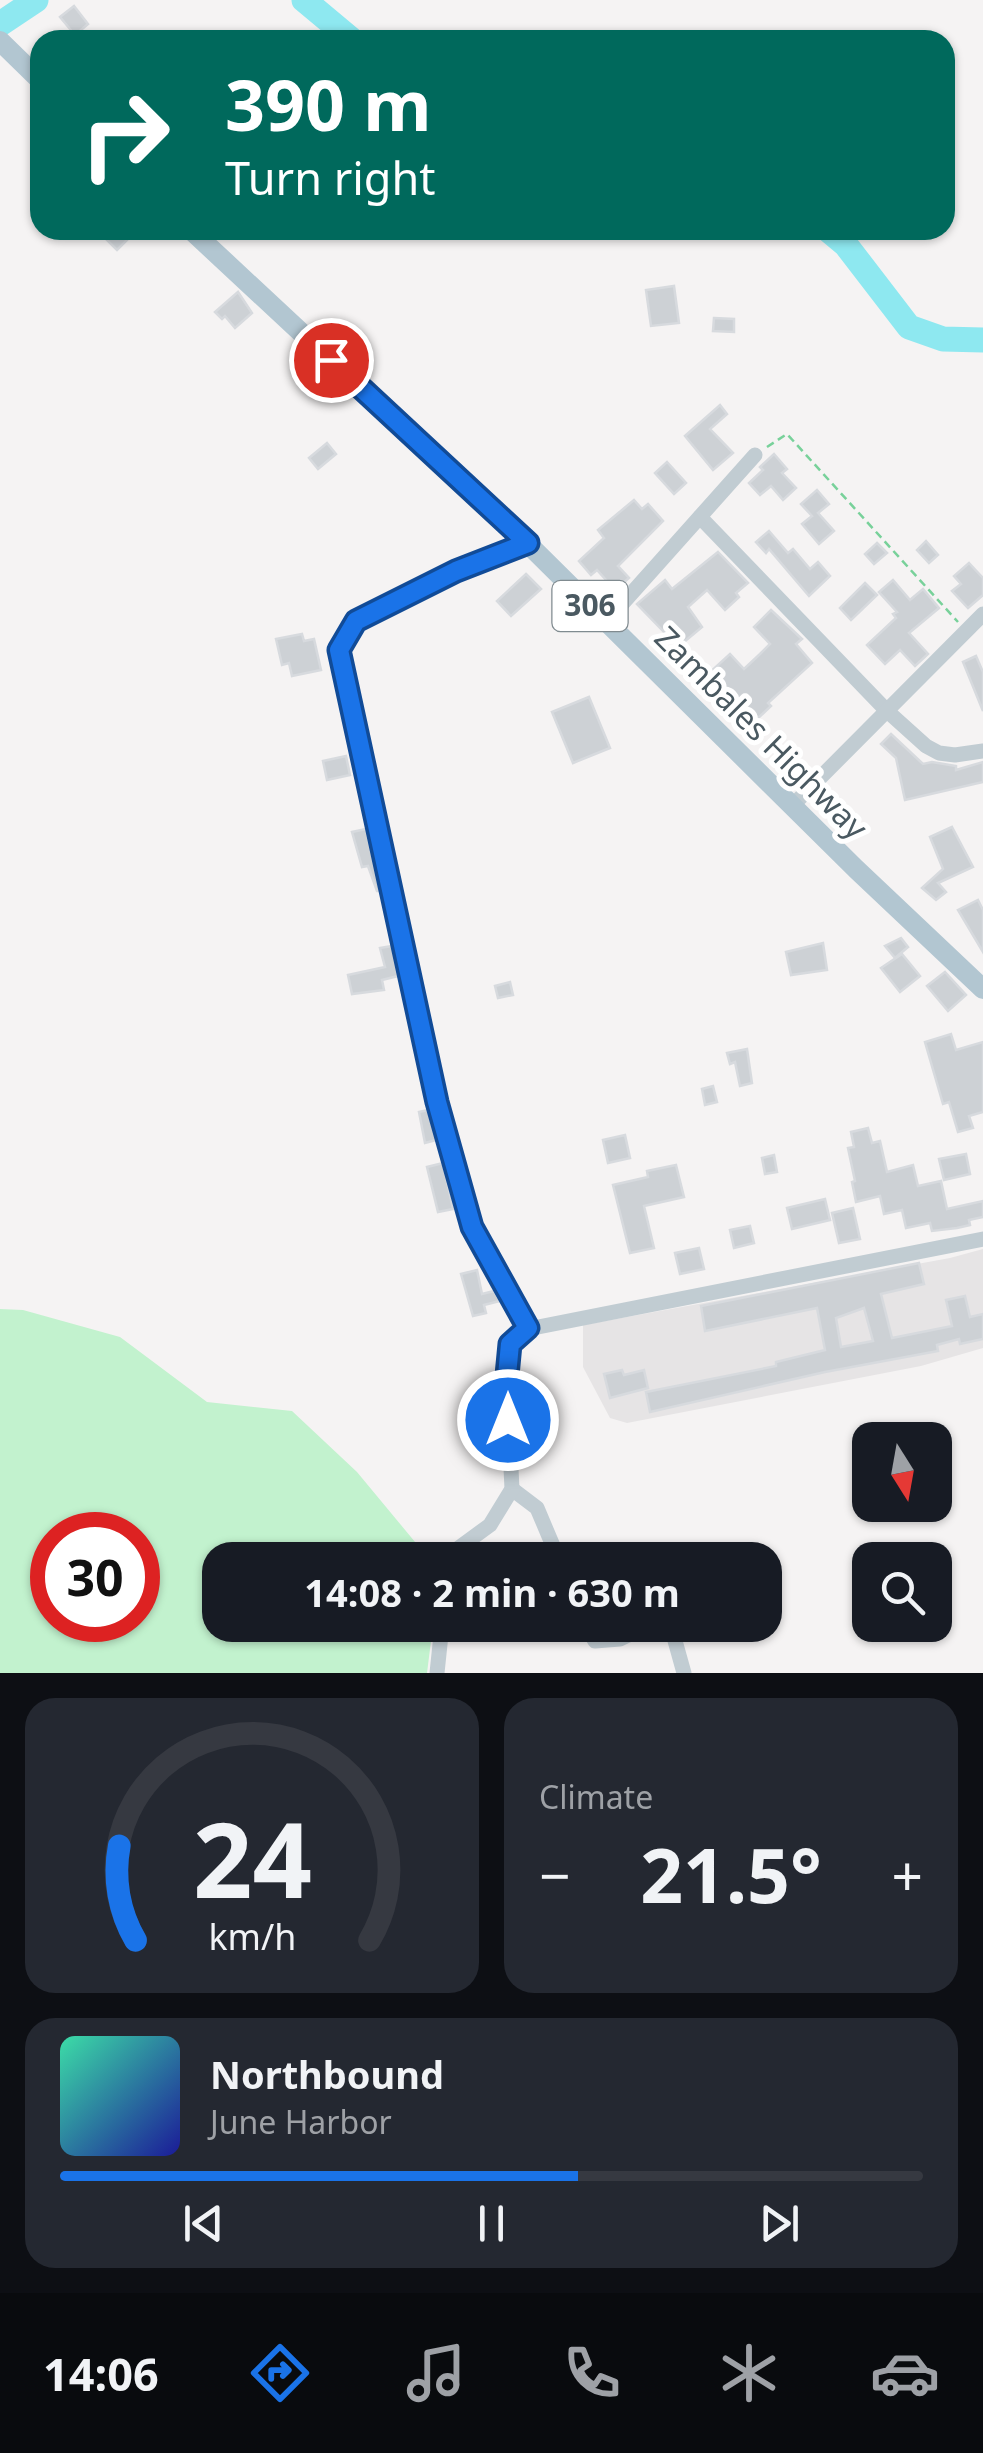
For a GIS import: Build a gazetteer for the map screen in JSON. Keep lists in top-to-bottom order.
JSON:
{
  "streets": {
    "main road": ["306", "Zambales Highway"]
  },
  "north": "bottom",
  "page": {
    "turn": ["390 m", "Turn right"],
    "limit": "30",
    "trip": "14:08 · 2 min · 630 m",
    "tile": "Climate",
    "heat": ["−", "21.5°", "+"],
    "song": ["Northbound", "June Harbor"],
    "tabs": "14:06",
    "gauge": ["24", "km/h"]
  }
}
